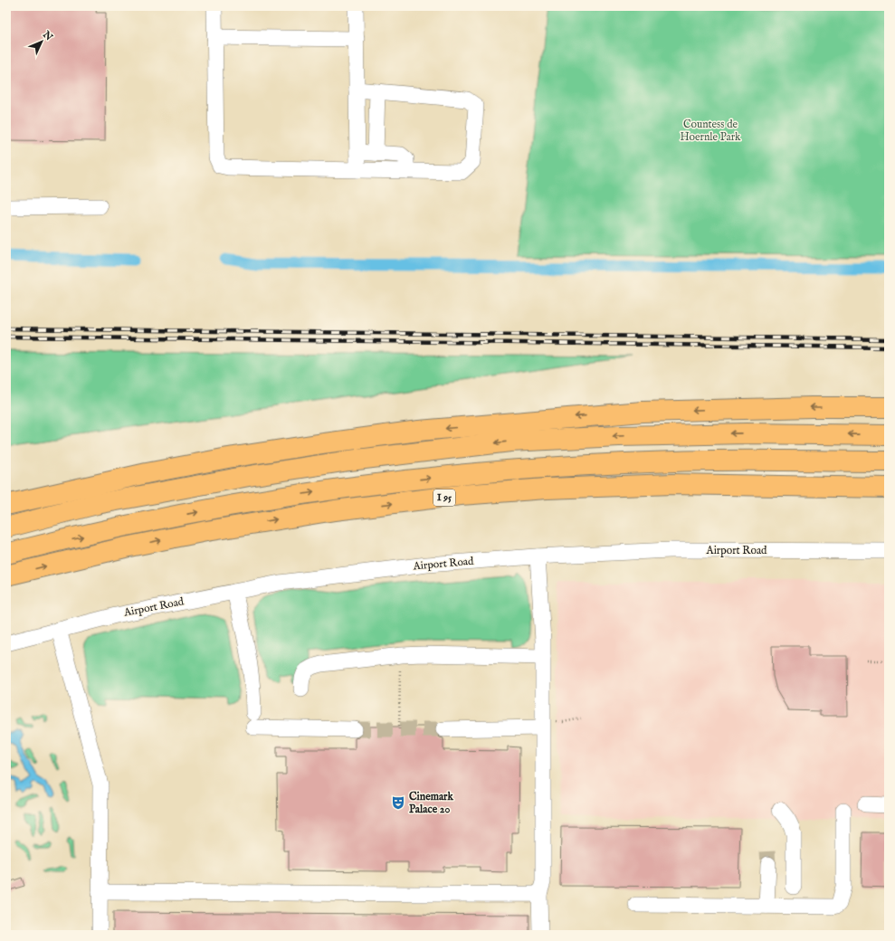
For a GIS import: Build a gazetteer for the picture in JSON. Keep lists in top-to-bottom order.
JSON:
{
  "streets": {
    "highway": ["I 95"],
    "street": ["Airport Road"]
  },
  "parks": ["Countess de Hoernle Park"],
  "places": {
    "theatre": ["Cinemark Palace 20"]
  },
  "north": "top right"
}
